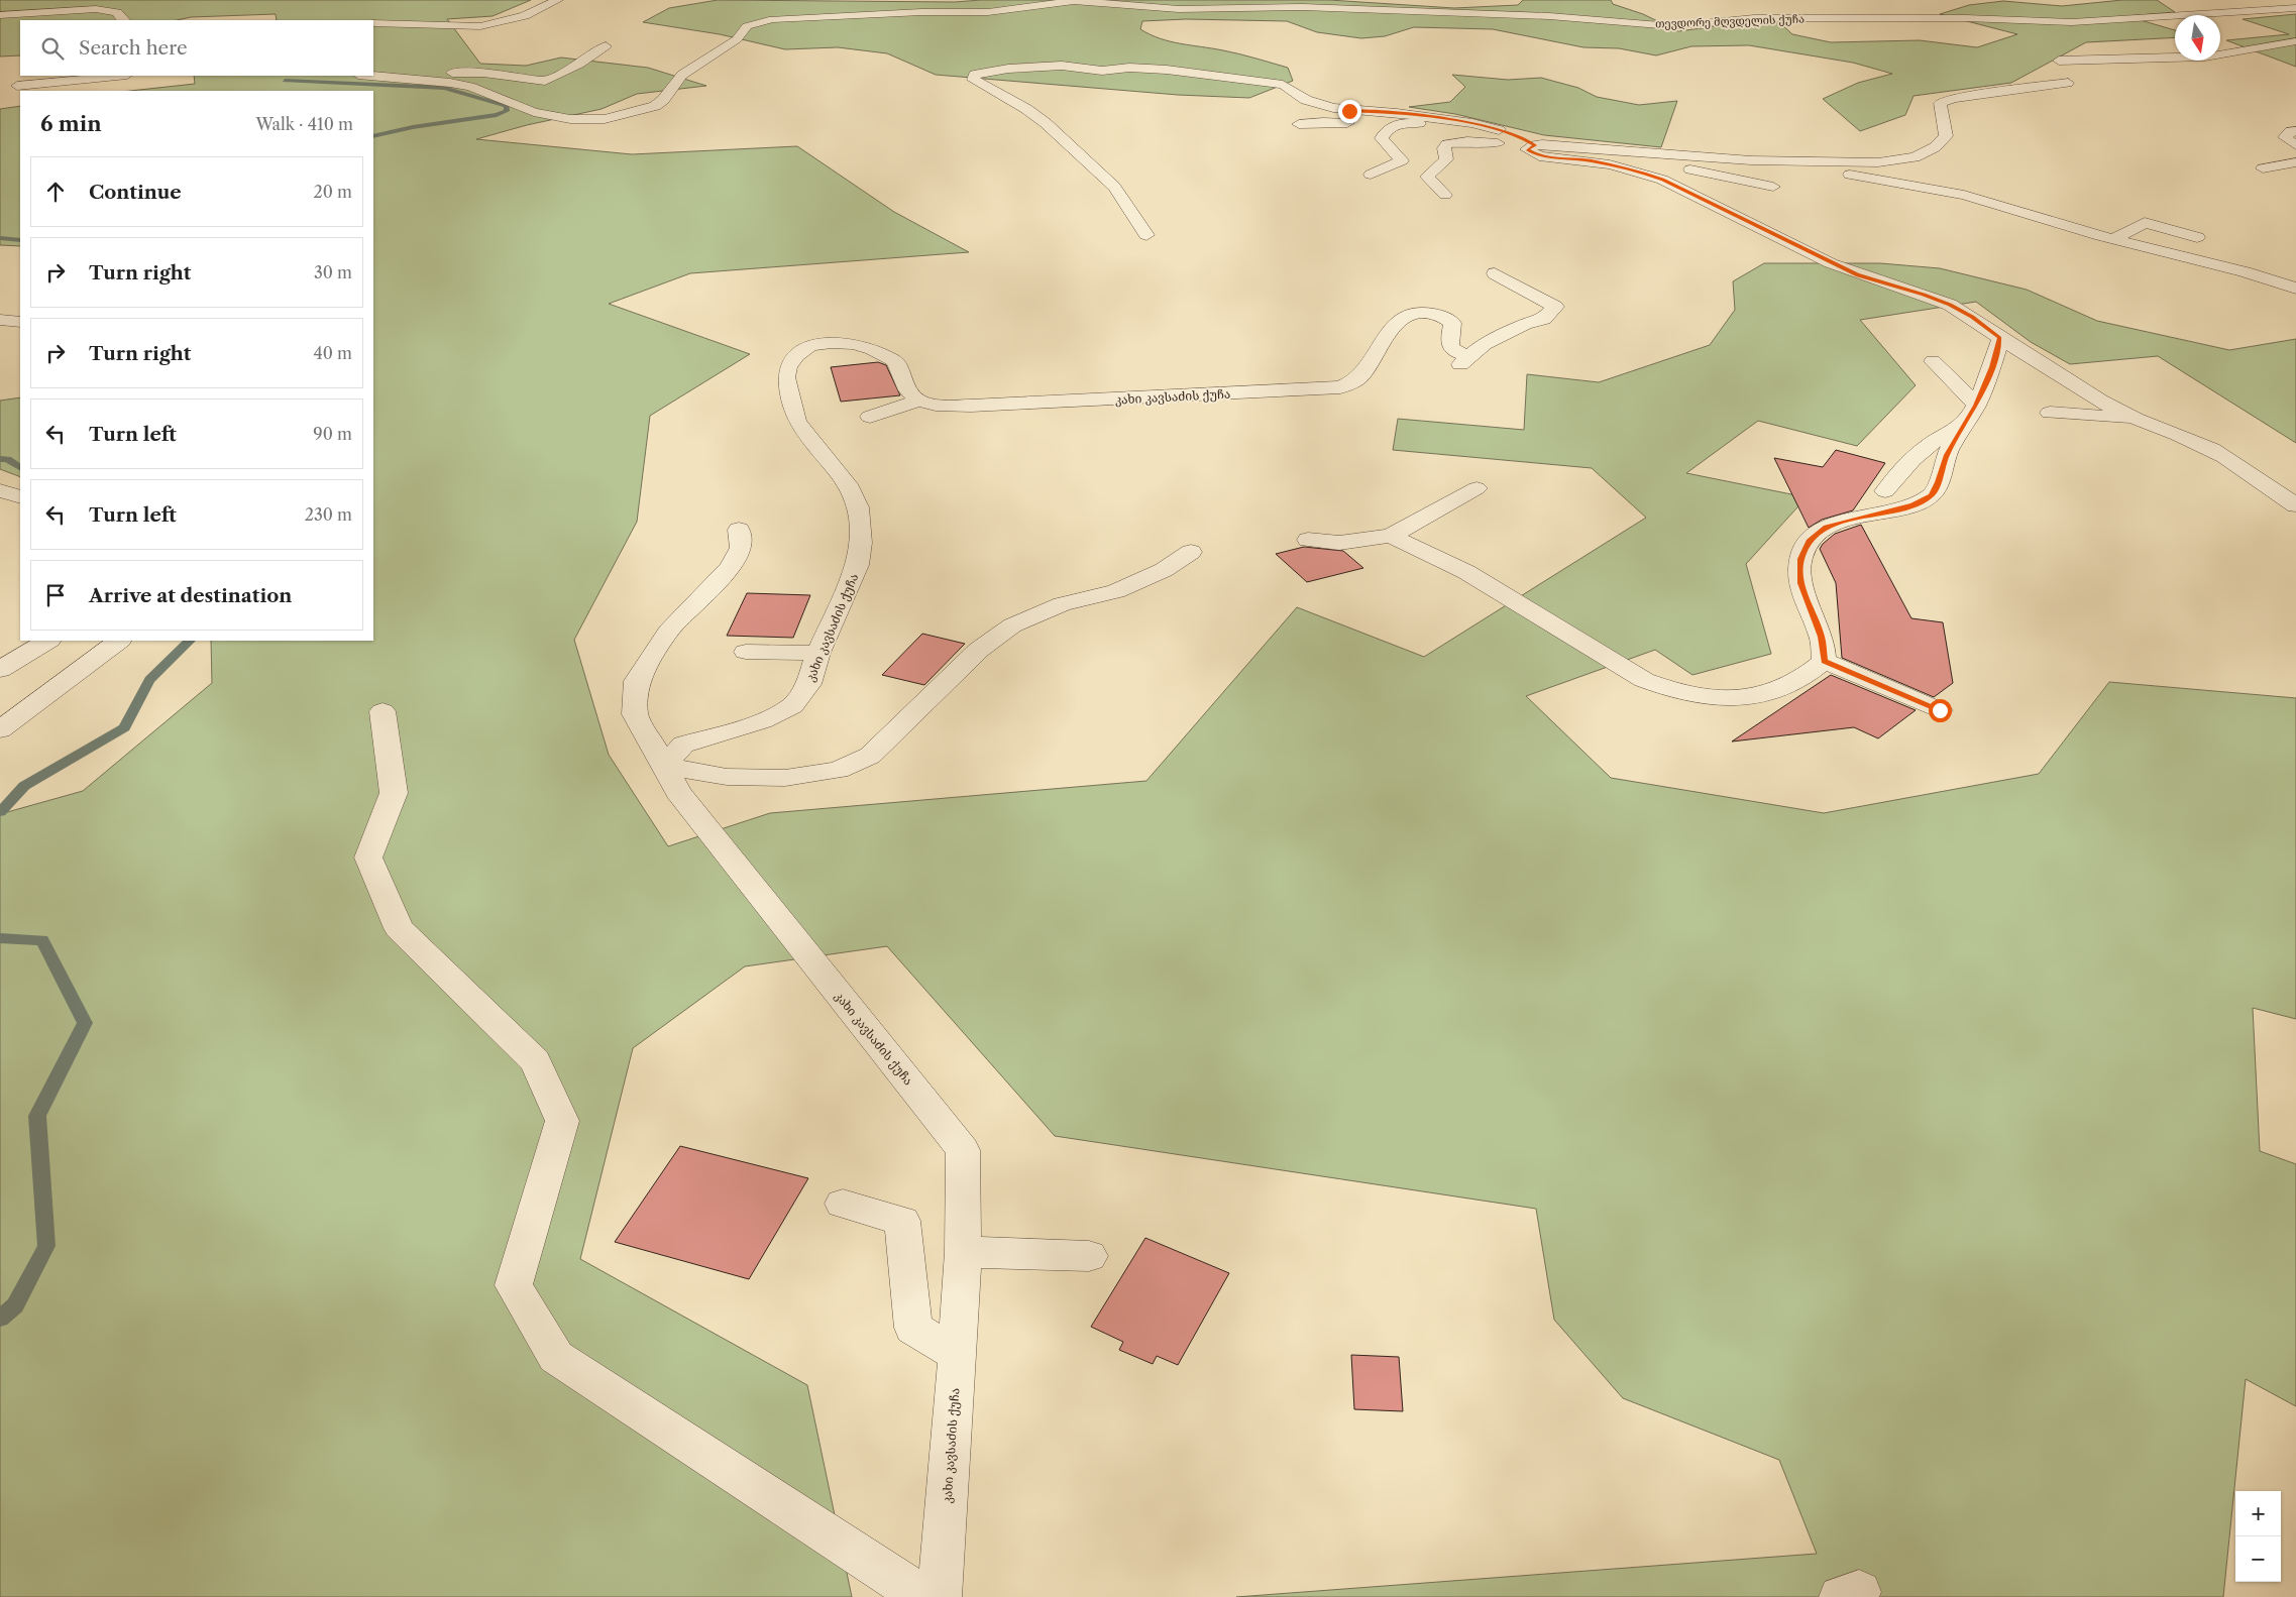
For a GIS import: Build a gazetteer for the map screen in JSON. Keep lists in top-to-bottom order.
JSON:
{
  "streets": {
    "street": ["თევდორე მღვდელის ქუჩა", "კახი კავსაძის ქუჩა"]
  },
  "north": "bottom",
  "page": {
    "search": "Search here",
    "heading": ["6 min", "Walk · 410 m"],
    "list": [
      ["Continue", "20 m"],
      ["Turn right", "30 m"],
      ["Turn right", "40 m"],
      ["Turn left", "90 m"],
      ["Turn left", "230 m"],
      "Arrive at destination"
    ],
    "map_buttons": ["+", "−"]
  }
}
